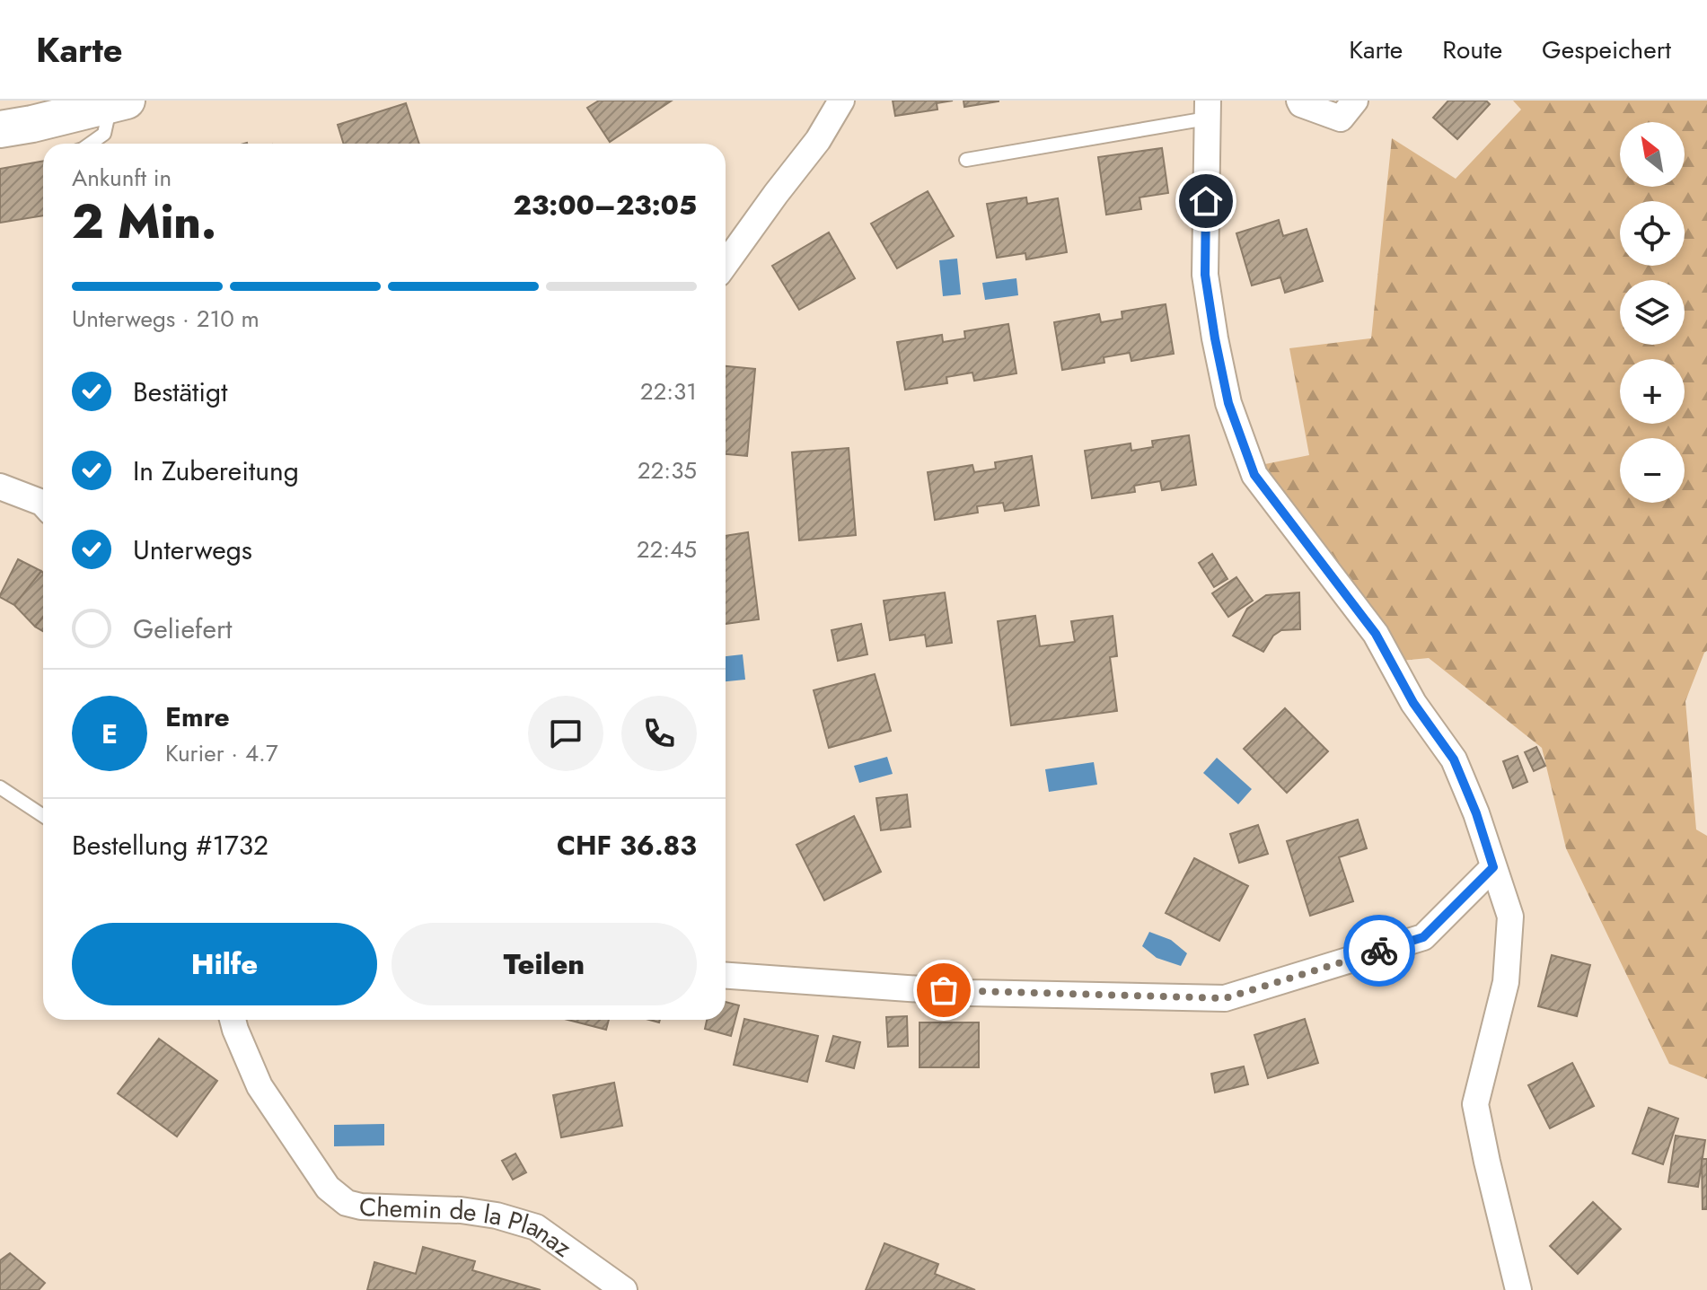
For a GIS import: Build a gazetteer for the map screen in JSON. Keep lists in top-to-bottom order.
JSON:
{
  "streets": {
    "street": ["Chemin de la Planaz"]
  },
  "north": "top left",
  "page": {
    "header": "Karte",
    "nav": ["Karte", "Route", "Gespeichert"],
    "map_buttons": ["+", "−"],
    "heading": ["2 Min.", "Ankunft in", "23:00–23:05"],
    "panel": [
      "Emre",
      "Kurier · 4.7",
      "Bestellung #1732",
      "CHF 36.83"
    ],
    "bar": "Unterwegs · 210 m",
    "list": [
      ["Bestätigt", "22:31"],
      ["In Zubereitung", "22:35"],
      ["Unterwegs", "22:45"],
      "Geliefert"
    ],
    "round": "E",
    "buttons": ["Hilfe", "Teilen"]
  }
}
